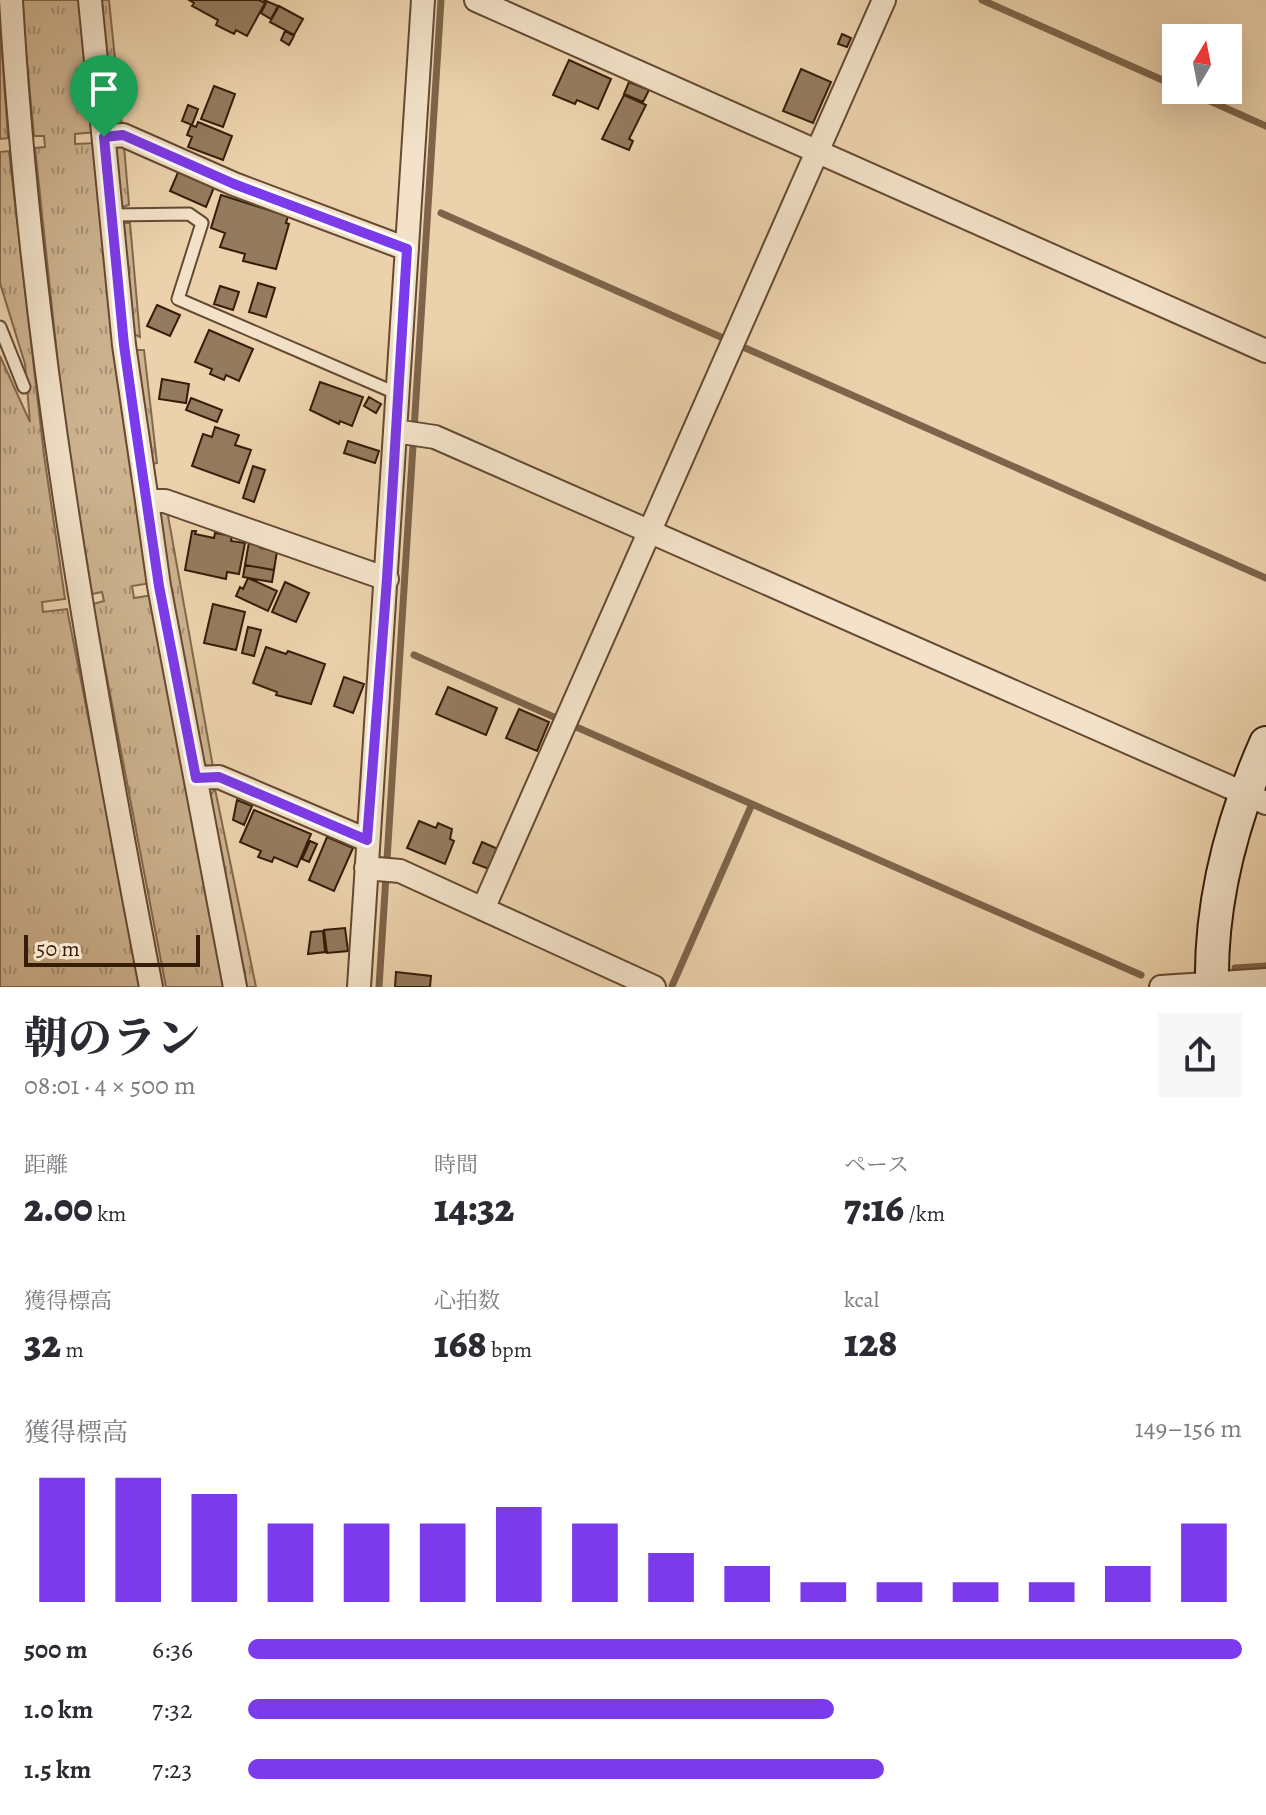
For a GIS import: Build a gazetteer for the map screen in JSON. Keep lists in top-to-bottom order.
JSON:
{
  "scale_bar": "50 m",
  "north": "top",
  "page": {
    "scale": "50 m",
    "heading": ["朝のラン", "08:01 · 4 × 500 m"],
    "stats": [
      ["距離", "2.00 km"],
      ["時間", "14:32"],
      ["ペース", "7:16 /km"],
      ["獲得標高", "32 m"],
      ["心拍数", "168 bpm"],
      ["kcal", "128"]
    ],
    "chart": ["獲得標高", "149–156 m"],
    "list": [
      {
        "name": "500 m",
        "note": "6:36"
      },
      {
        "name": "1.0 km",
        "note": "7:32"
      },
      {
        "name": "1.5 km",
        "note": "7:23"
      }
    ]
  }
}
